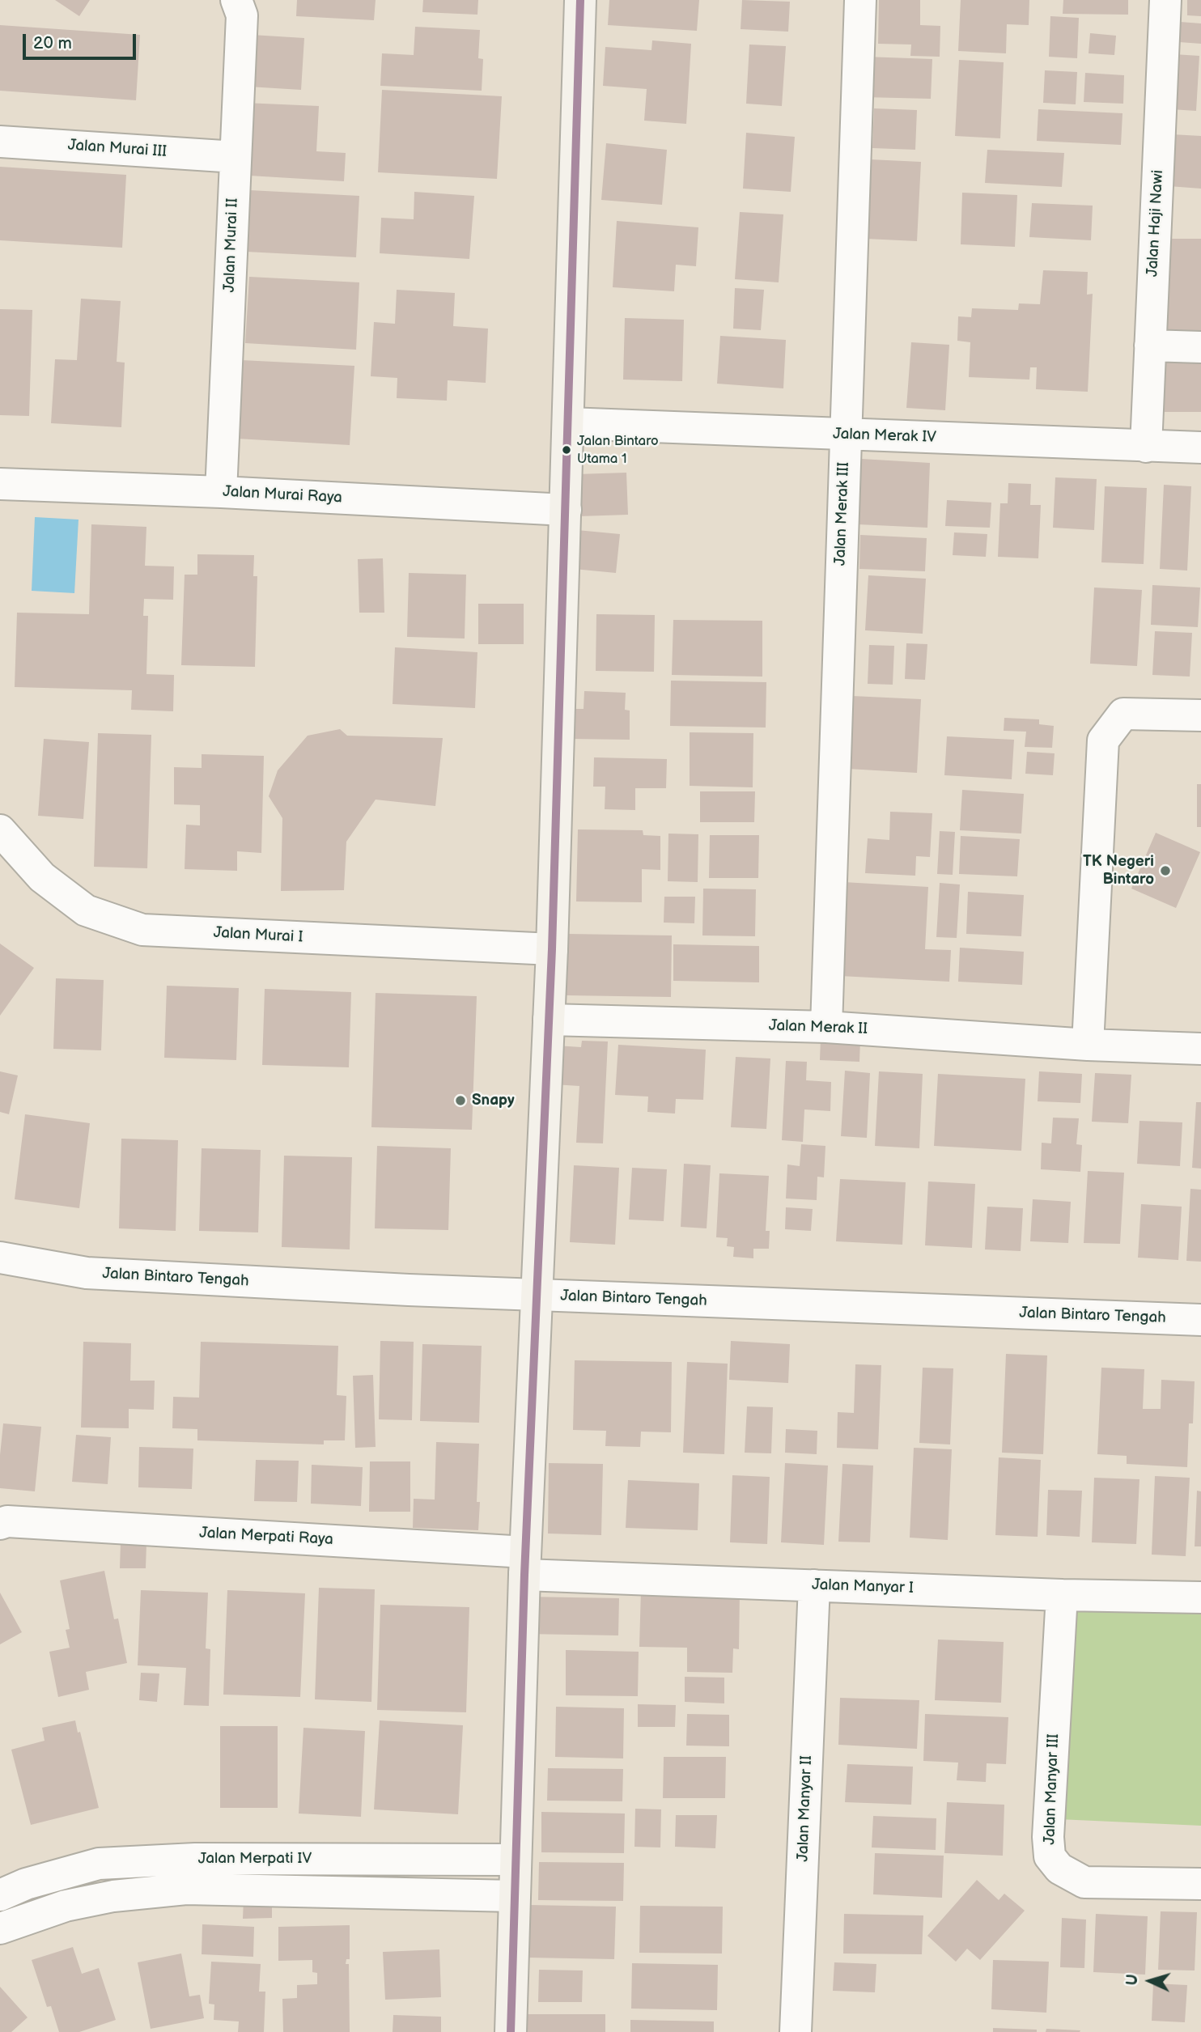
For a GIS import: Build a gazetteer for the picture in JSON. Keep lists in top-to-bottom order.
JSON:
{
  "streets": {
    "street": [
      "Jalan Murai III",
      "Jalan Haji Nawi",
      "Jalan Murai II",
      "Jalan Merak IV",
      "Jalan Murai Raya",
      "Jalan Merak III",
      "Jalan Murai I",
      "Jalan Merak II",
      "Jalan Bintaro Tengah",
      "Jalan Merpati Raya",
      "Jalan Manyar I",
      "Jalan Manyar III",
      "Jalan Manyar II",
      "Jalan Merpati IV"
    ]
  },
  "crossings": [
    ["Jalan Murai III", "Jalan Murai II"],
    ["Jalan Haji Nawi", "Jalan Merak IV"],
    ["Jalan Murai II", "Jalan Murai Raya"],
    ["Jalan Merak IV", "Jalan Merak III"],
    ["Jalan Merak III", "Jalan Merak II"],
    ["Jalan Merpati Raya", "Jalan Manyar I"],
    ["Jalan Manyar I", "Jalan Manyar III"],
    ["Jalan Manyar I", "Jalan Manyar II"]
  ],
  "places": ["Jalan Bintaro Utama 1", "TK Negeri Bintaro", "Snapy"],
  "scale_bar": "20 m",
  "north": "left"
}
